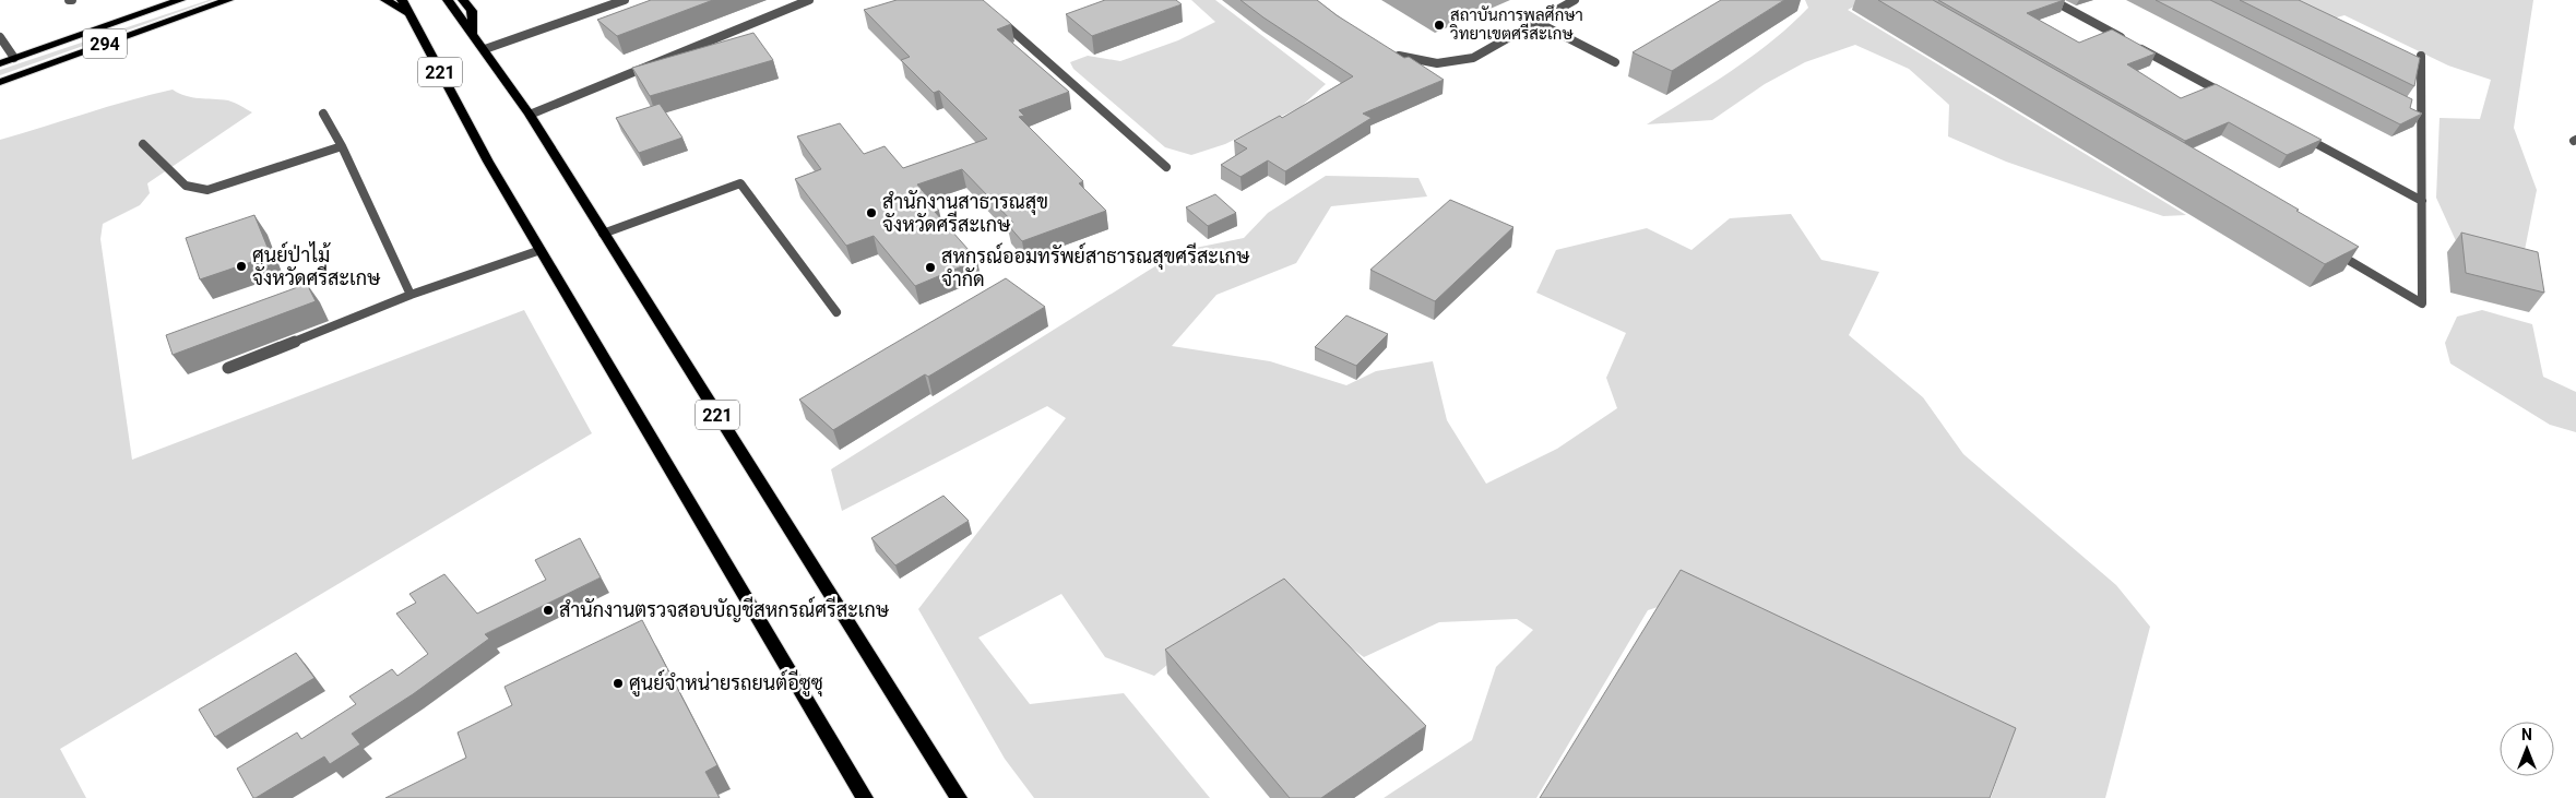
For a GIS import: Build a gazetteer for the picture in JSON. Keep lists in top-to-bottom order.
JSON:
{
  "streets": {
    "main road": ["294", "221"]
  },
  "places": [
    "สถาบันการพลศึกษา วิทยาเขตศรีสะเกษ",
    "สำนักงานสาธารณสุข จังหวัดศรีสะเกษ",
    "ศูนย์ป่าไม้ จังหวัดศรีสะเกษ",
    "สหกรณ์ออมทรัพย์สาธารณสุขศรีสะเกษ จำกัด",
    "สำนักงานตรวจสอบบัญชีสหกรณ์ศรีสะเกษ",
    "ศูนย์จำหน่ายรถยนต์อีซูซุ"
  ],
  "north": "top"
}
